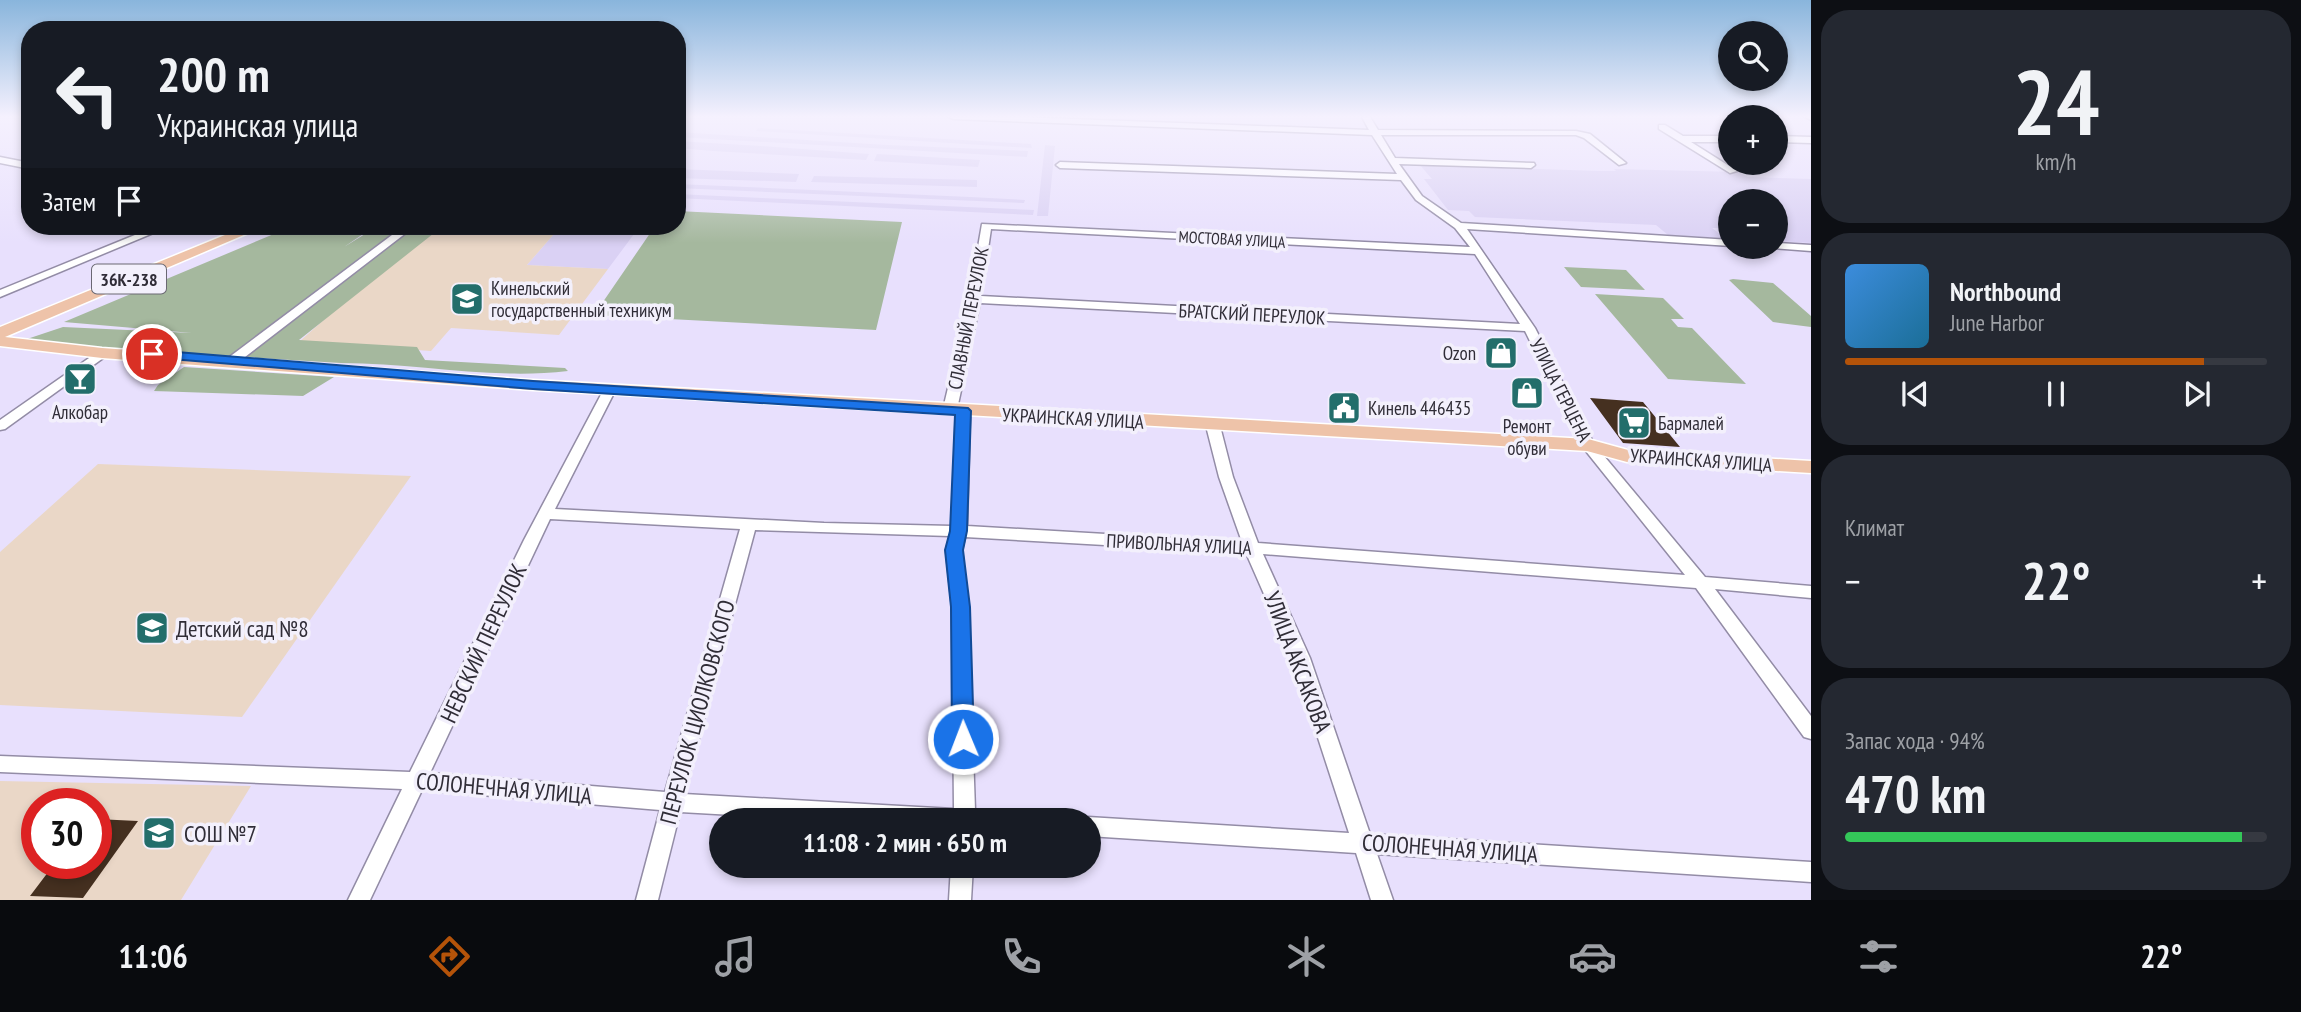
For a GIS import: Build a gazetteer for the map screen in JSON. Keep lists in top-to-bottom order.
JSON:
{
  "streets": {
    "main road": ["36К-238", "УКРАИНСКАЯ УЛИЦА"],
    "street": [
      "МОСТОВАЯ УЛИЦА",
      "БРАТСКИЙ ПЕРЕУЛОК",
      "СЛАВНЫЙ ПЕРЕУЛОК",
      "УЛИЦА ГЕРЦЕНА",
      "ПРИВОЛЬНАЯ УЛИЦА",
      "НЕВСКИЙ ПЕРЕУЛОК",
      "УЛИЦА АКСАКОВА",
      "ПЕРЕУЛОК ЦИОЛКОВСКОГО",
      "СОЛОНЕЧНАЯ УЛИЦА"
    ]
  },
  "crossings": [
    ["МОСТОВАЯ УЛИЦА", "СЛАВНЫЙ ПЕРЕУЛОК"],
    ["МОСТОВАЯ УЛИЦА", "УЛИЦА ГЕРЦЕНА"],
    ["БРАТСКИЙ ПЕРЕУЛОК", "СЛАВНЫЙ ПЕРЕУЛОК"],
    ["БРАТСКИЙ ПЕРЕУЛОК", "УЛИЦА ГЕРЦЕНА"],
    ["СЛАВНЫЙ ПЕРЕУЛОК", "УКРАИНСКАЯ УЛИЦА"],
    ["СЛАВНЫЙ ПЕРЕУЛОК", "ПРИВОЛЬНАЯ УЛИЦА"],
    ["УЛИЦА ГЕРЦЕНА", "УКРАИНСКАЯ УЛИЦА"],
    ["УЛИЦА ГЕРЦЕНА", "ПРИВОЛЬНАЯ УЛИЦА"],
    ["УКРАИНСКАЯ УЛИЦА", "НЕВСКИЙ ПЕРЕУЛОК"],
    ["УКРАИНСКАЯ УЛИЦА", "УЛИЦА АКСАКОВА"],
    ["ПРИВОЛЬНАЯ УЛИЦА", "НЕВСКИЙ ПЕРЕУЛОК"],
    ["ПРИВОЛЬНАЯ УЛИЦА", "УЛИЦА АКСАКОВА"],
    ["ПРИВОЛЬНАЯ УЛИЦА", "ПЕРЕУЛОК ЦИОЛКОВСКОГО"],
    ["НЕВСКИЙ ПЕРЕУЛОК", "СОЛОНЕЧНАЯ УЛИЦА"],
    ["УЛИЦА АКСАКОВА", "СОЛОНЕЧНАЯ УЛИЦА"],
    ["ПЕРЕУЛОК ЦИОЛКОВСКОГО", "СОЛОНЕЧНАЯ УЛИЦА"]
  ],
  "places": {
    "school or university": ["Кинельский государственный техникум", "Детский сад №8", "СОШ №7"],
    "shop": ["Ozon", "Ремонт обуви"],
    "bar": ["Алкобар"],
    "public building": ["Кинель 446435"],
    "supermarket": ["Бармалей"]
  },
  "page": {
    "tile": [
      ["24", "km/h"],
      "Климат",
      ["Запас хода · 94%", "470 km"]
    ],
    "map_buttons": ["+", "−"],
    "turn": ["200 m", "Украинская улица"],
    "then": "Затем",
    "song": ["Northbound", "June Harbor"],
    "heat": ["−", "22°", "+"],
    "limit": "30",
    "trip": "11:08 · 2 мин · 650 m",
    "tabs": ["11:06", "22°"]
  }
}
